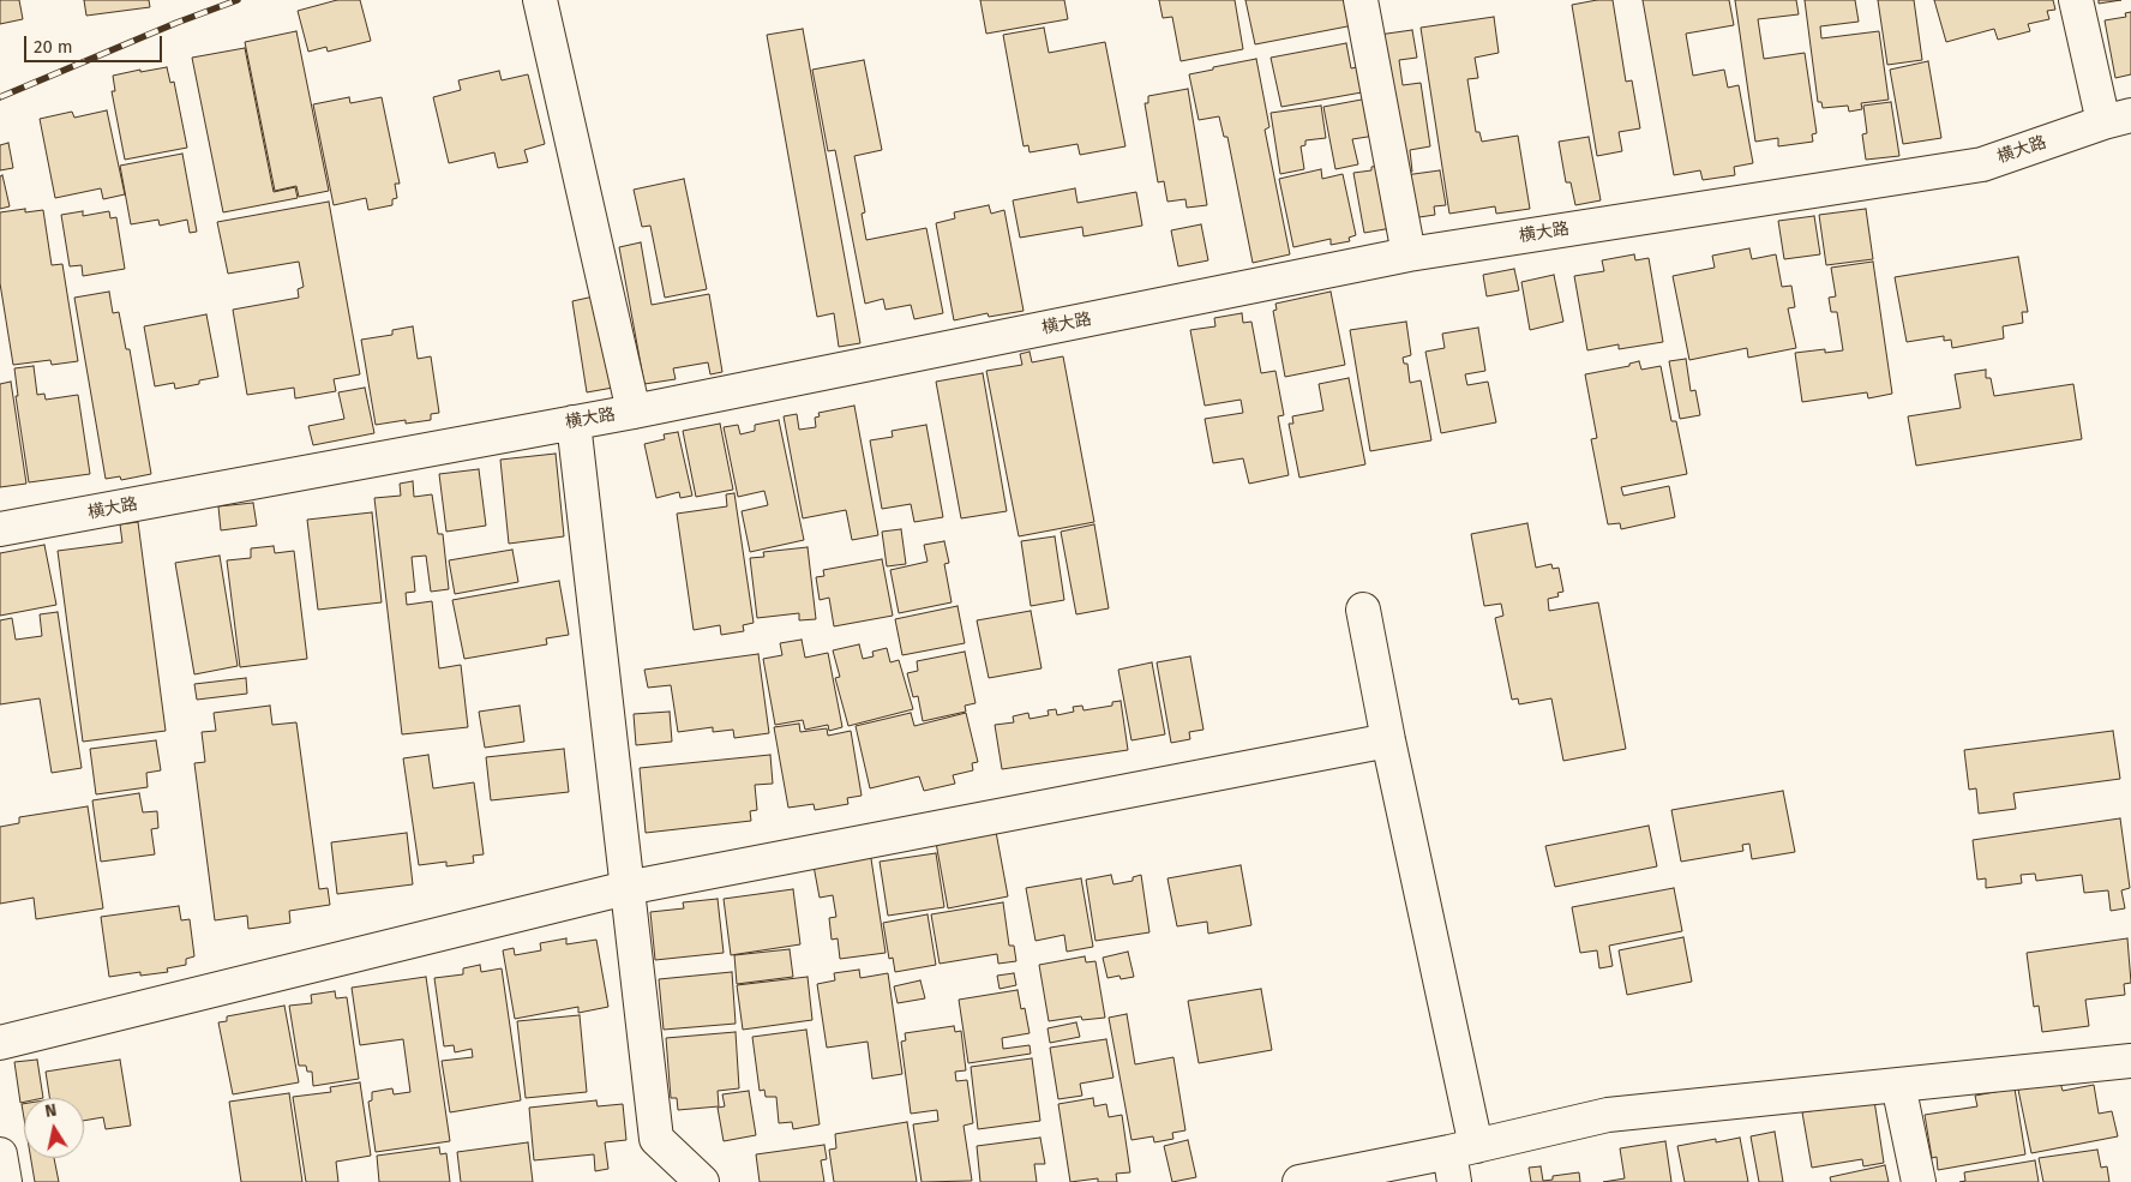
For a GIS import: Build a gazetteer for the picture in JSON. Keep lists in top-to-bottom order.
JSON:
{
  "streets": {
    "street": ["横大路"]
  },
  "scale_bar": "20 m",
  "north": "top"
}
